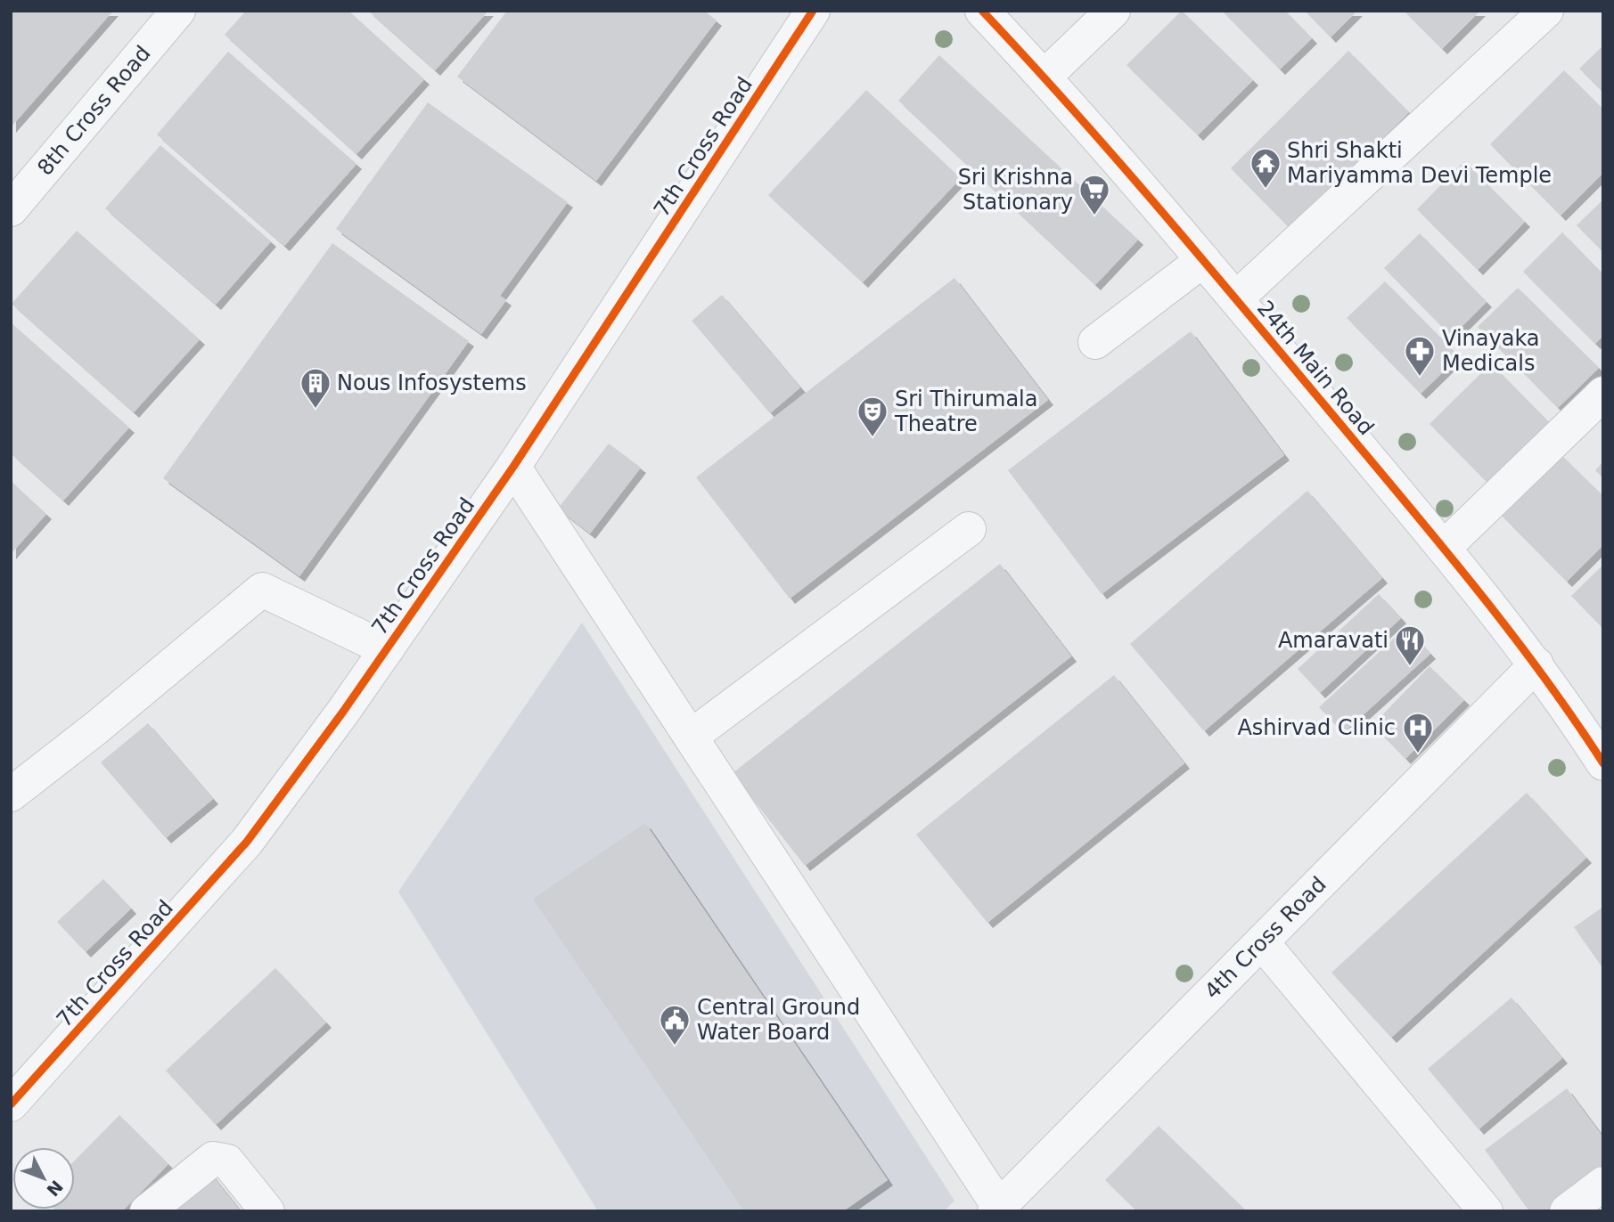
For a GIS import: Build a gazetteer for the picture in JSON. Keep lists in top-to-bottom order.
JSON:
{
  "streets": {
    "street": [
      "8th Cross Road",
      "7th Cross Road",
      "24th Main Road",
      "4th Cross Road"
    ]
  },
  "crossings": [
    ["24th Main Road", "4th Cross Road"]
  ],
  "places": {
    "temple": ["Shri Shakti Mariyamma Devi Temple"],
    "supermarket": ["Sri Krishna Stationary"],
    "pharmacy": ["Vinayaka Medicals"],
    "building": ["Nous Infosystems"],
    "theatre": ["Sri Thirumala Theatre"],
    "restaurant": ["Amaravati"],
    "hospital": ["Ashirvad Clinic"],
    "public building": ["Central Ground Water Board"]
  },
  "north": "bottom right"
}
